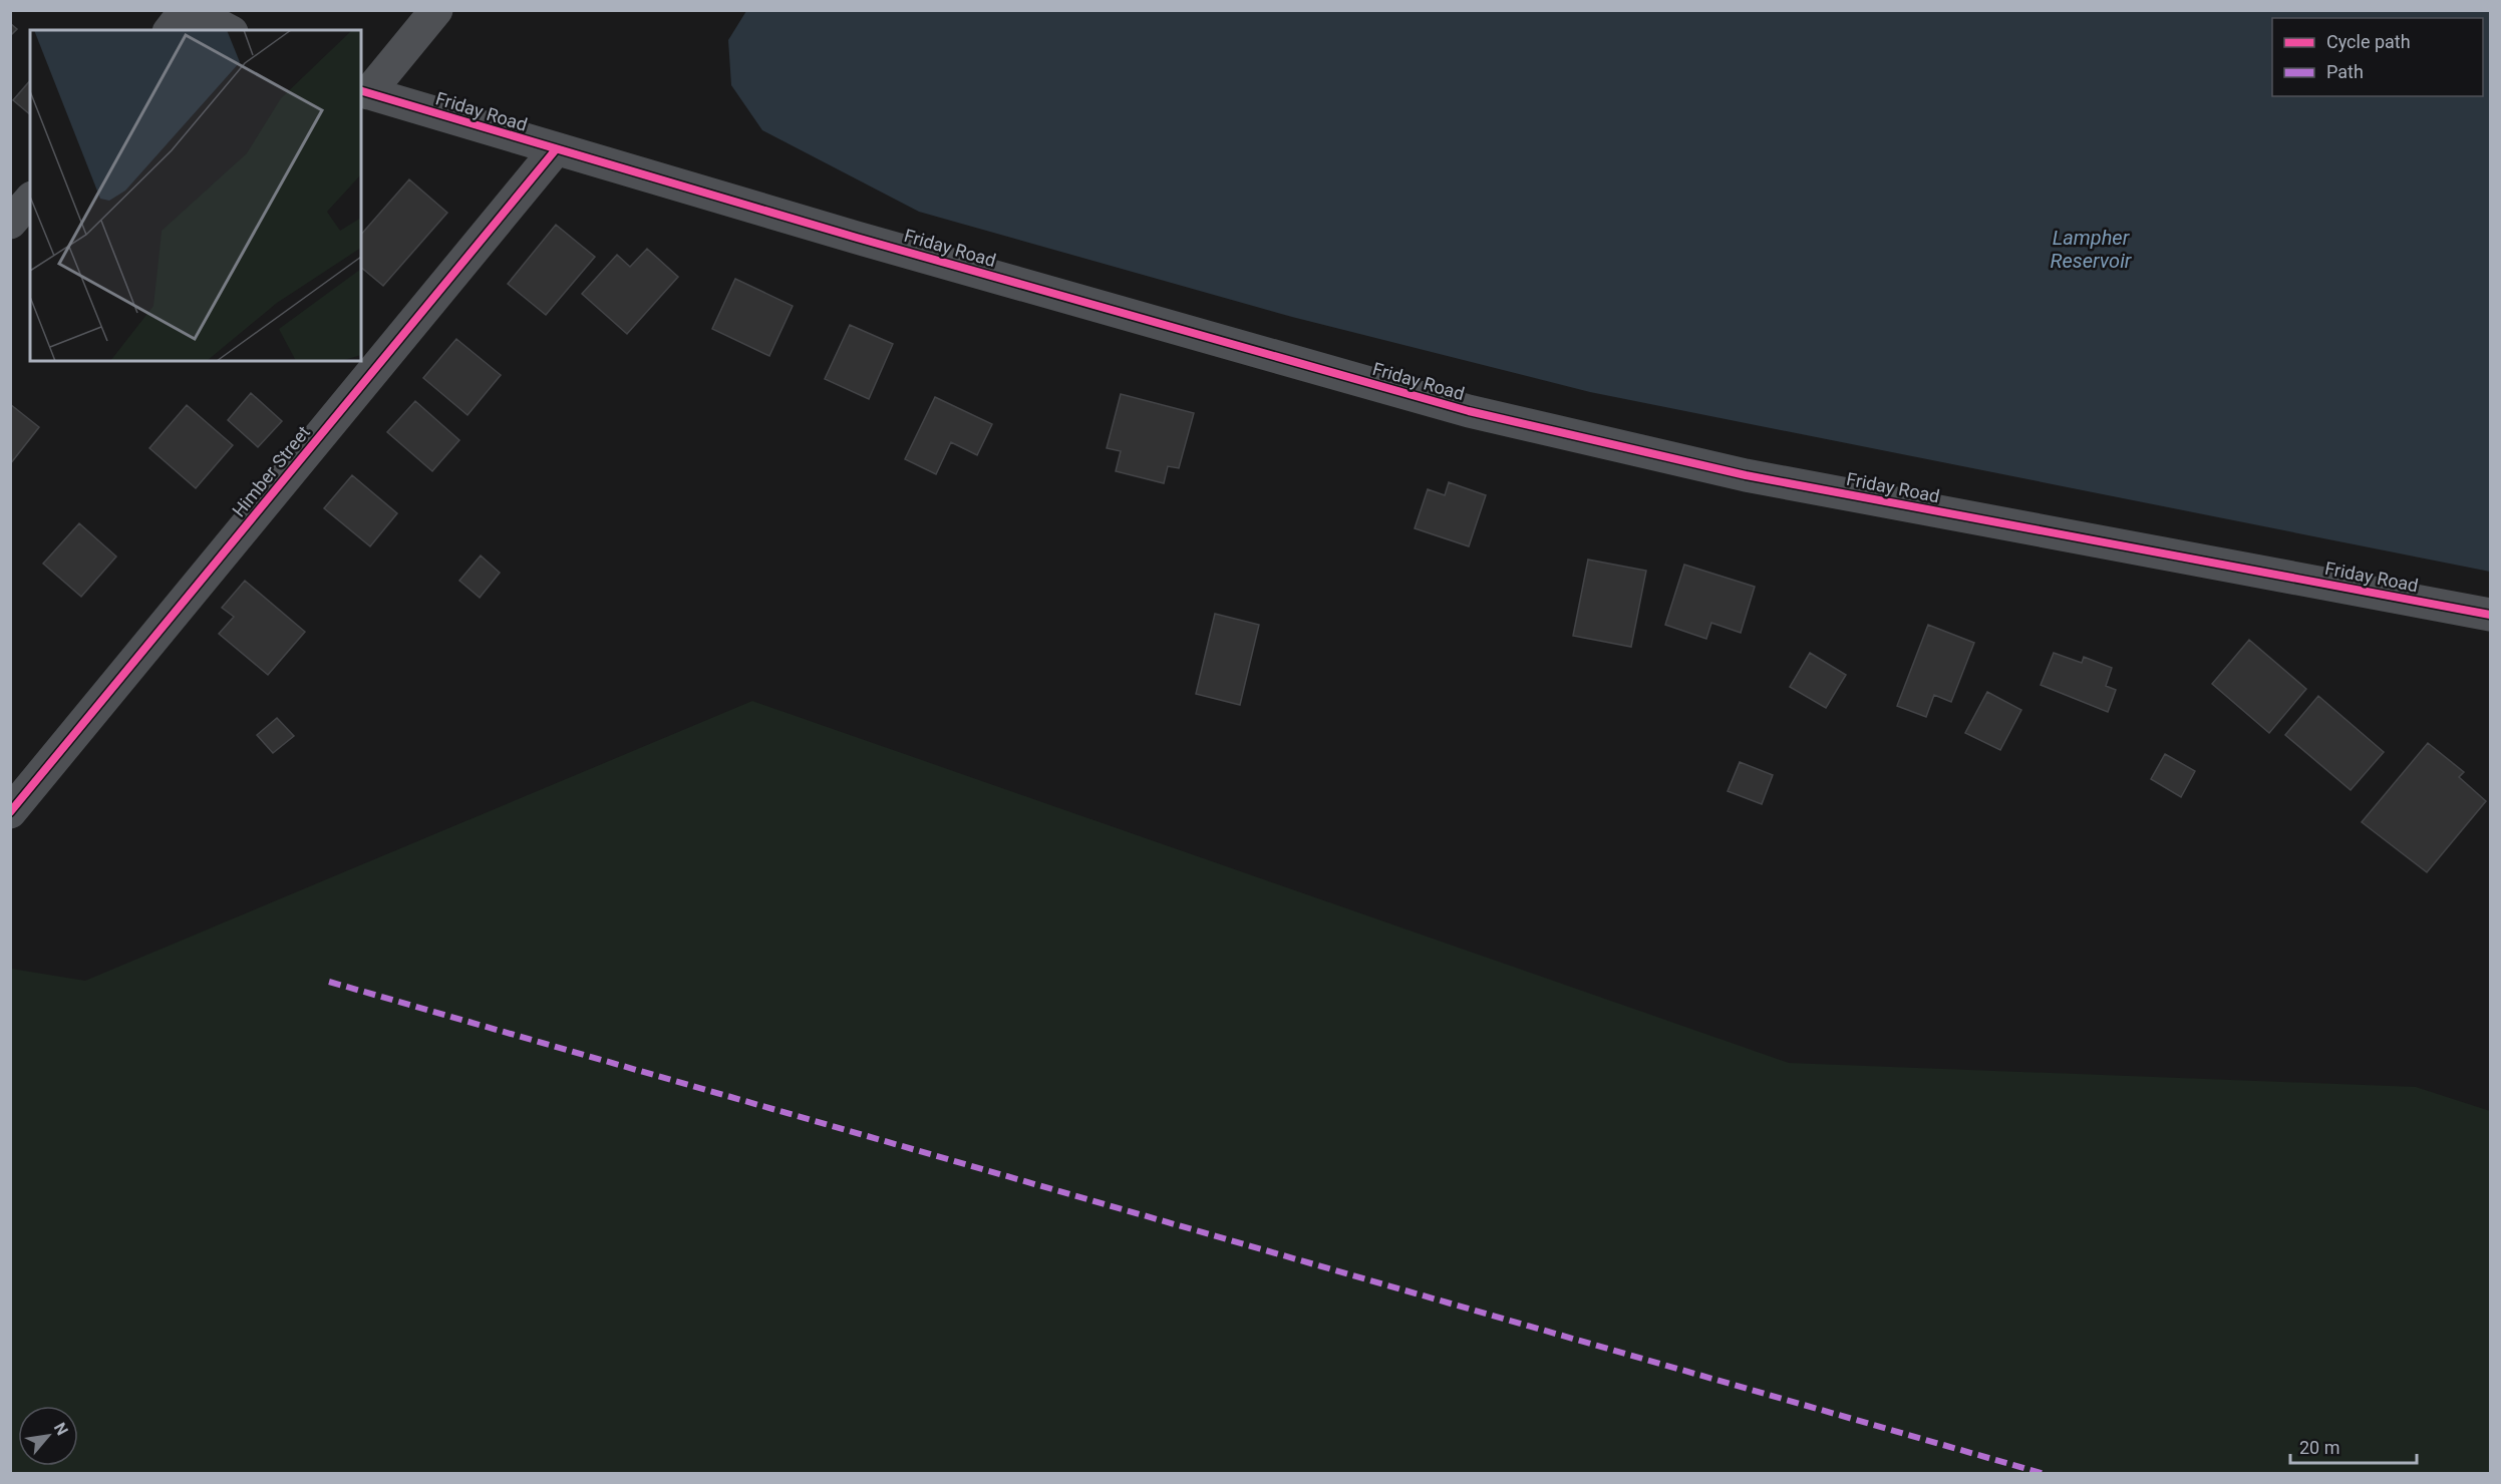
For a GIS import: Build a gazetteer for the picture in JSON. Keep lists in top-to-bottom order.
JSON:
{
  "streets": {
    "street": ["Friday Road", "Himber Street"]
  },
  "crossings": [
    ["Friday Road", "Himber Street"]
  ],
  "water": ["Lampher Reservoir"],
  "legend": ["Cycle path", "Path"],
  "scale_bar": "20 m",
  "north": "top right"
}
